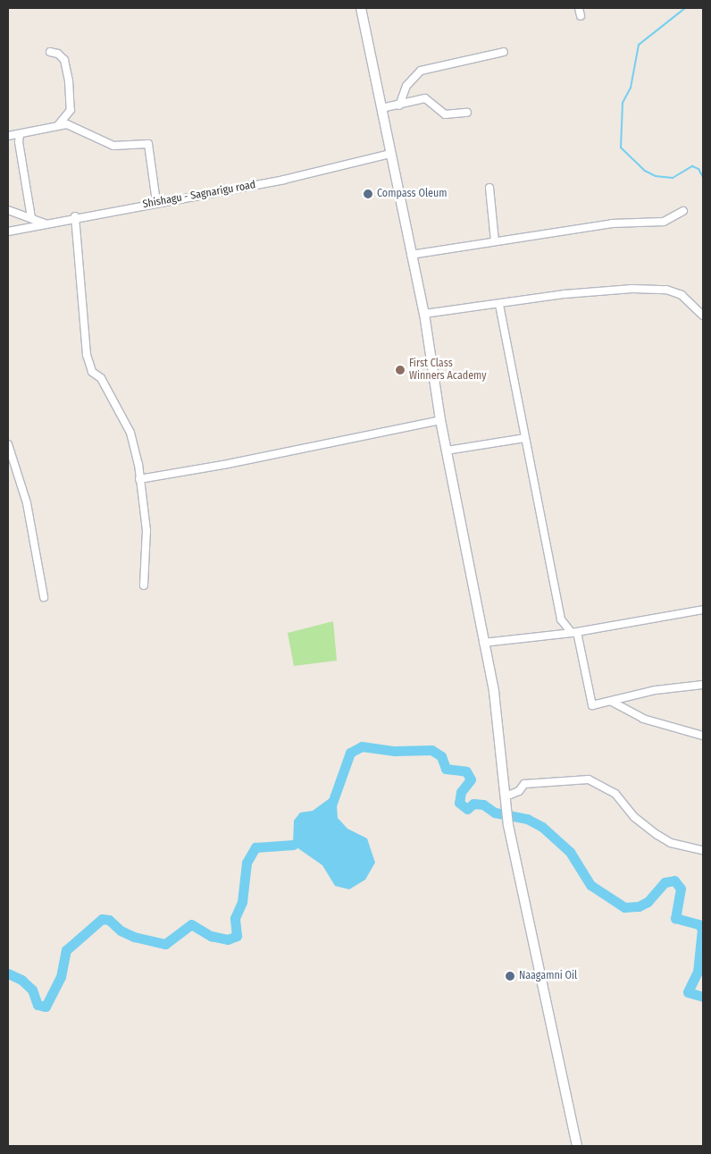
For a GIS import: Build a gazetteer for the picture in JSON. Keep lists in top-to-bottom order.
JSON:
{
  "streets": {
    "street": ["Shishagu - Sagnarigu road"]
  },
  "places": ["Compass Oleum", "First Class Winners Academy", "Naagamni Oil"]
}
